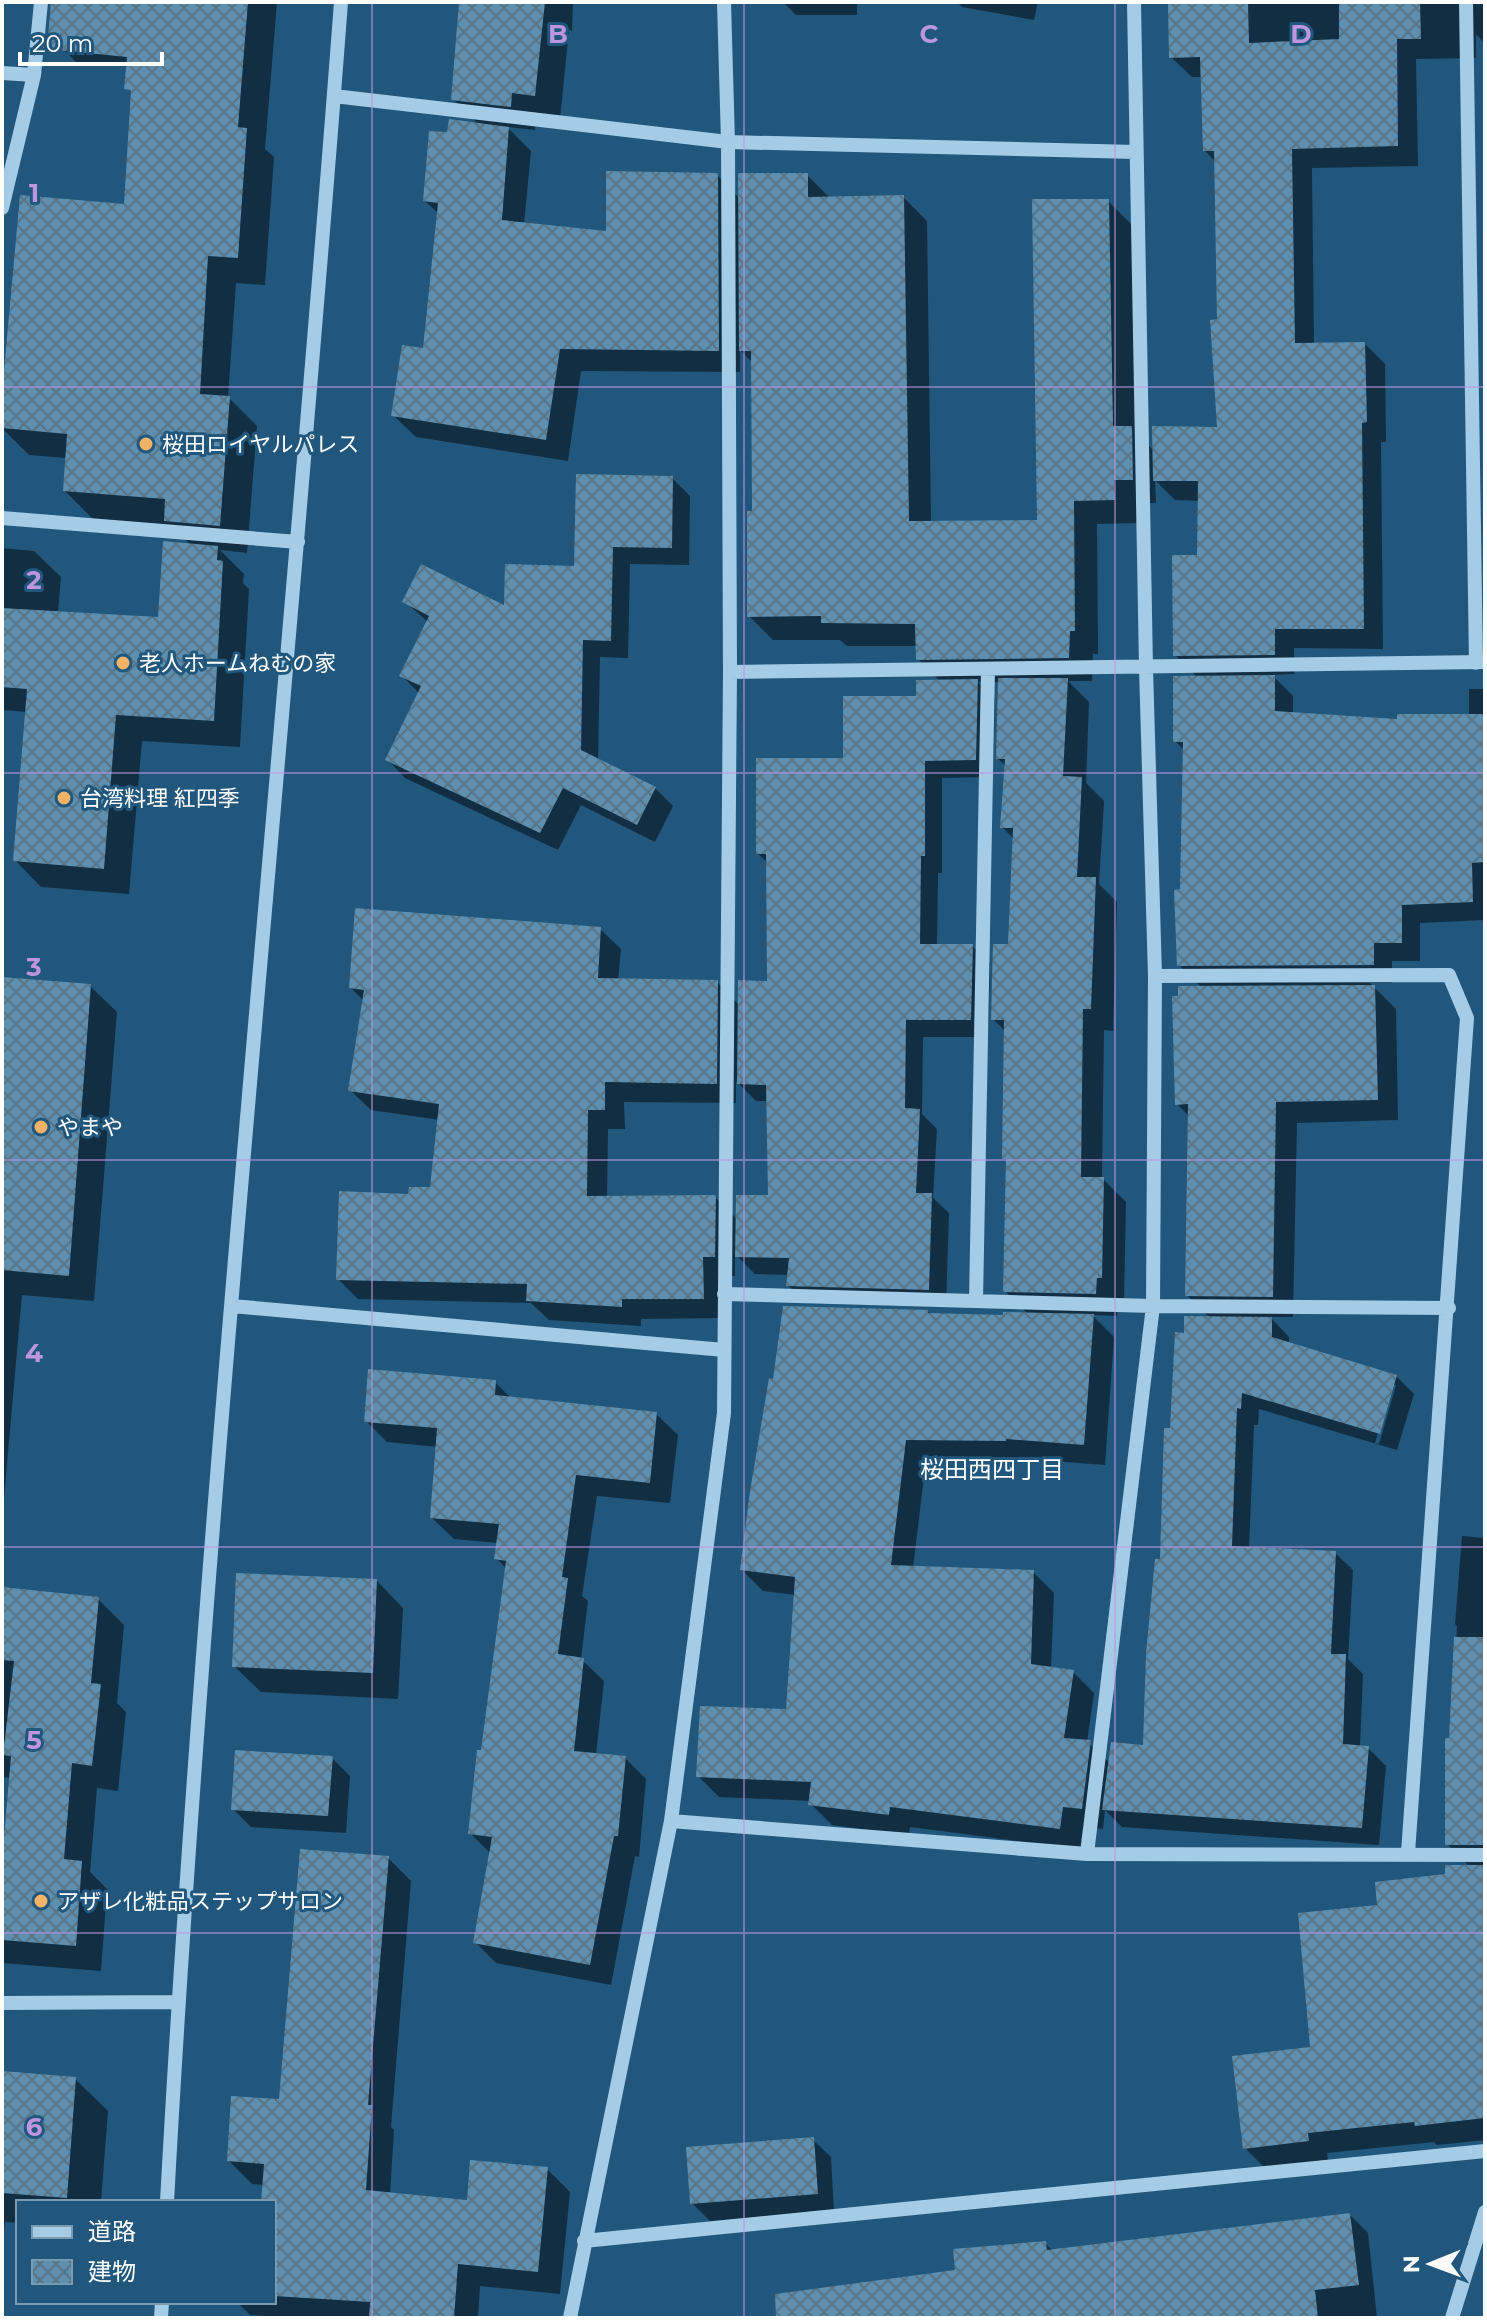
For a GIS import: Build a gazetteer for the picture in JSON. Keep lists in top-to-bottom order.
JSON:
{
  "districts": ["桜田西四丁目"],
  "places": [
    "桜田ロイヤルパレス",
    "老人ホームねむの家",
    "台湾料理 紅四季",
    "やまや",
    "アザレ化粧品ステップサロン"
  ],
  "legend": ["道路", "建物"],
  "scale_bar": "20 m",
  "north": "left",
  "grid": {
    "columns": ["B", "C", "D"],
    "rows": [
      "1",
      "2",
      "3",
      "4",
      "5",
      "6"
    ]
  }
}
